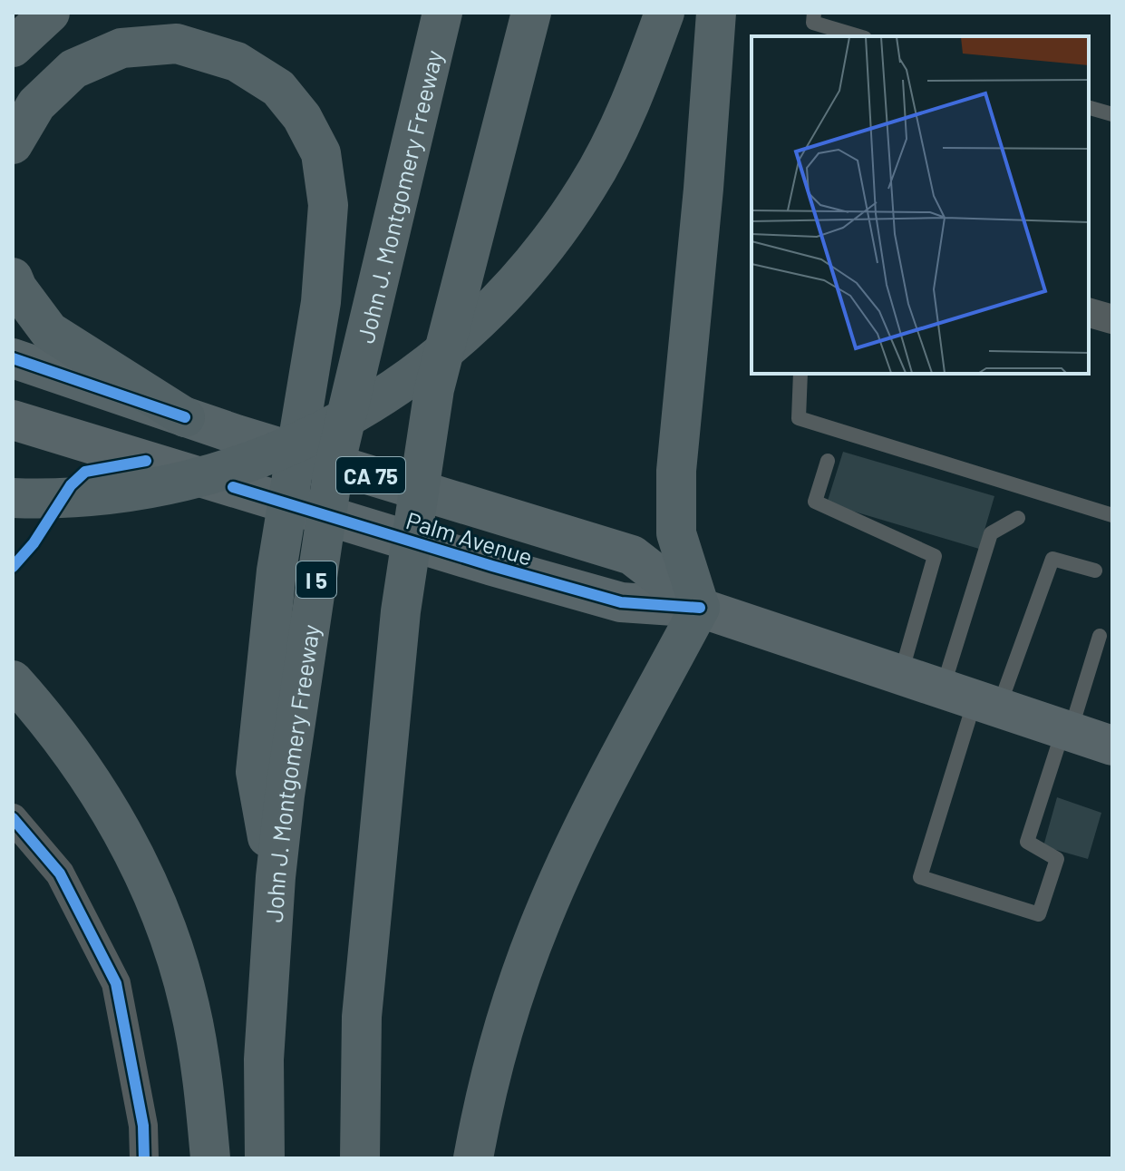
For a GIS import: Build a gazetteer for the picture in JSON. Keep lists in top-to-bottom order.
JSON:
{
  "streets": {
    "highway": [
      "John J. Montgomery Freeway",
      "CA 75",
      "Palm Avenue",
      "I 5"
    ]
  }
}
